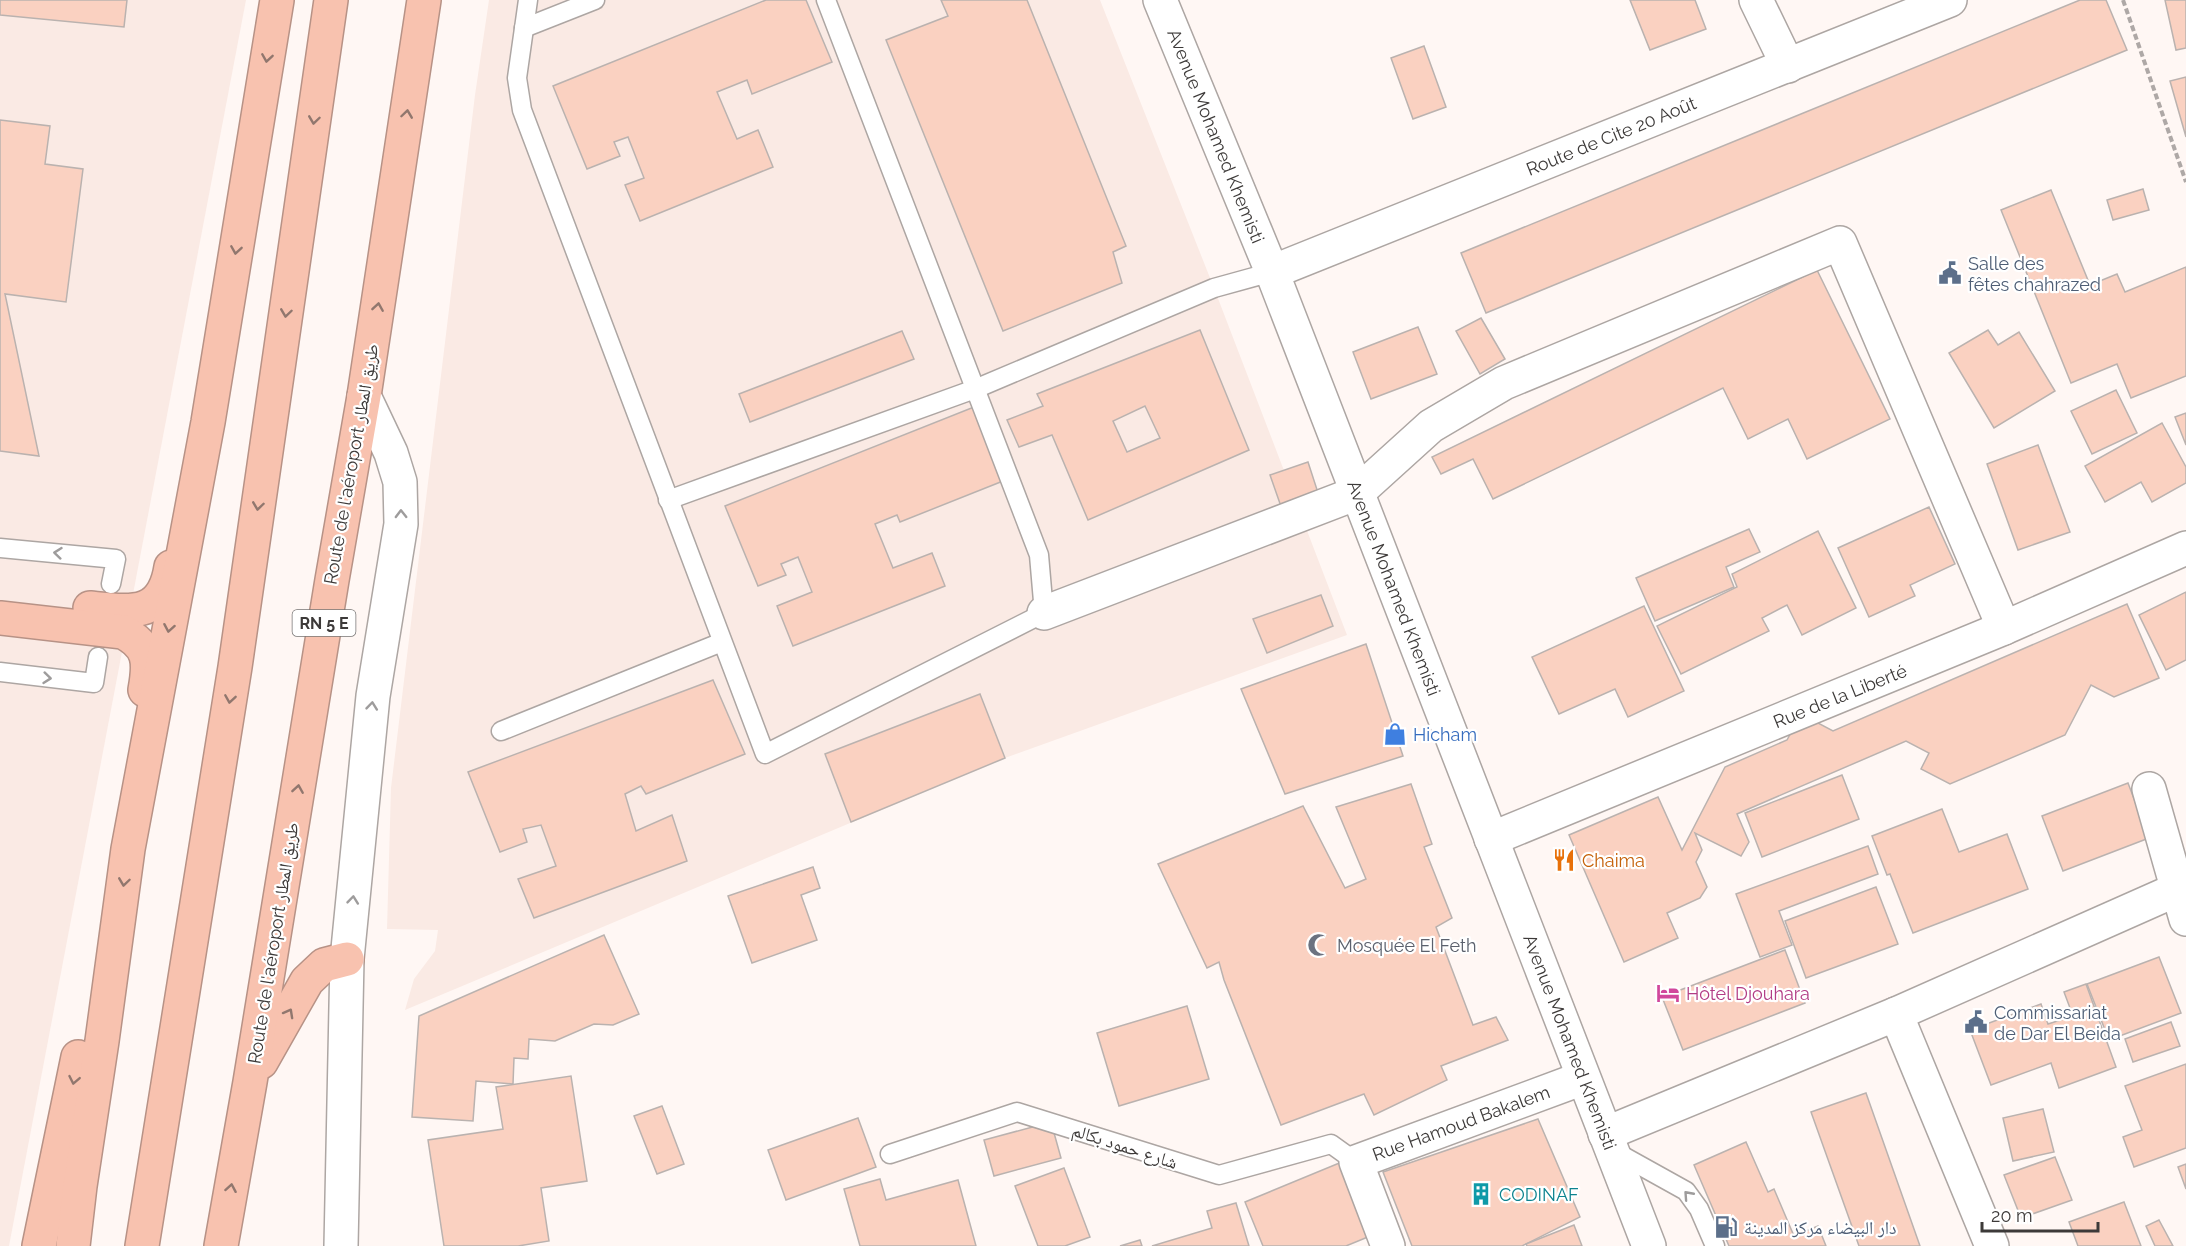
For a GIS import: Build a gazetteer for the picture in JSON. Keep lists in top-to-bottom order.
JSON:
{
  "streets": {
    "highway": ["Route de l'aéroport طريق المطار", "RN 5 E"],
    "street": [
      "Avenue Mohamed Khemisti",
      "Route de Cite 20 Août",
      "Rue de la Liberté",
      "Rue Hamoud Bakalem"
    ],
    "lane": ["شارع حمود بكالم"]
  },
  "crossings": [
    ["Avenue Mohamed Khemisti", "Route de Cite 20 Août"],
    ["Avenue Mohamed Khemisti", "Rue de la Liberté"],
    ["Avenue Mohamed Khemisti", "Rue Hamoud Bakalem"],
    ["Rue Hamoud Bakalem", "شارع حمود بكالم"]
  ],
  "places": {
    "public building": ["Salle des fêtes chahrazed", "Commissariat de Dar El Beida"],
    "shop": ["Hicham"],
    "restaurant": ["Chaima"],
    "mosque": ["Mosquée El Feth"],
    "hotel": ["Hôtel Djouhara"],
    "building": ["CODINAF"],
    "fuel station": ["دار البيضاء مركز المدينة"]
  },
  "scale_bar": "20 m"
}
